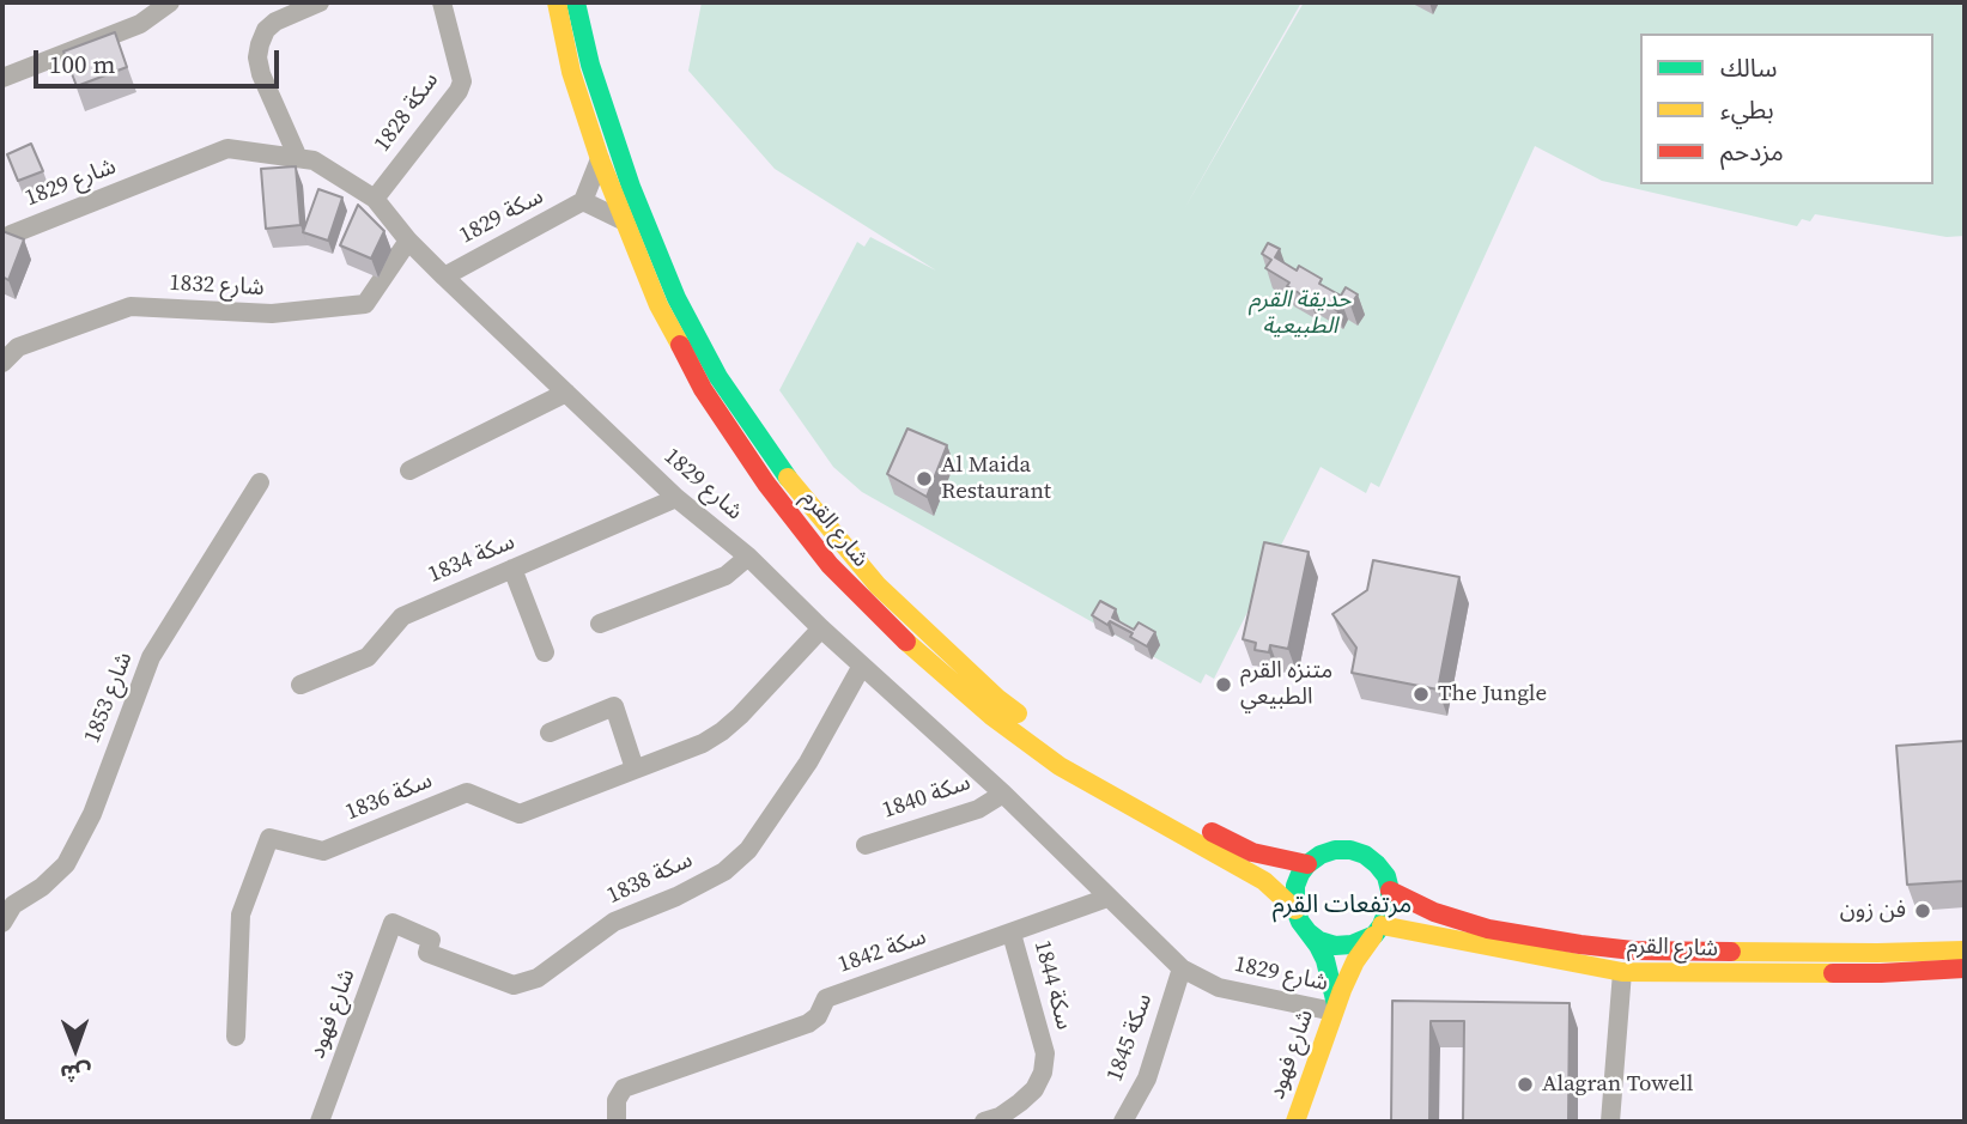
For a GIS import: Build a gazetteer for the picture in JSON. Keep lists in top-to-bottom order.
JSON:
{
  "streets": {
    "main road": ["شارع القرم", "شارع فهود"],
    "street": [
      "سكة 1828",
      "1829 شارع",
      "سكة 1829",
      "1832 شارع",
      "سكة 1834",
      "شارع 1853",
      "سكة 1836",
      "سكة 1840",
      "1838 سكة",
      "سكة 1842",
      "سكة 1844",
      "1845 سكة"
    ]
  },
  "crossings": [
    ["سكة 1828", "1829 شارع"],
    ["1829 شارع", "سكة 1829"],
    ["1829 شارع", "1832 شارع"],
    ["1829 شارع", "سكة 1834"],
    ["1829 شارع", "سكة 1836"],
    ["1829 شارع", "سكة 1840"],
    ["1829 شارع", "1838 سكة"],
    ["1829 شارع", "سكة 1842"],
    ["1829 شارع", "شارع فهود"],
    ["1829 شارع", "1845 سكة"],
    ["شارع القرم", "شارع فهود"],
    ["1838 سكة", "شارع فهود"],
    ["سكة 1842", "سكة 1844"]
  ],
  "districts": ["مرتفعات القرم"],
  "parks": ["حديقة القرم الطبيعية"],
  "places": [
    "Al Maida Restaurant",
    "متنزه القرم الطبيعي",
    "The Jungle",
    "فن زون",
    "Alagran Towell"
  ],
  "legend": ["سالك", "بطيء", "مزدحم"],
  "scale_bar": "100 m",
  "north": "bottom"
}
